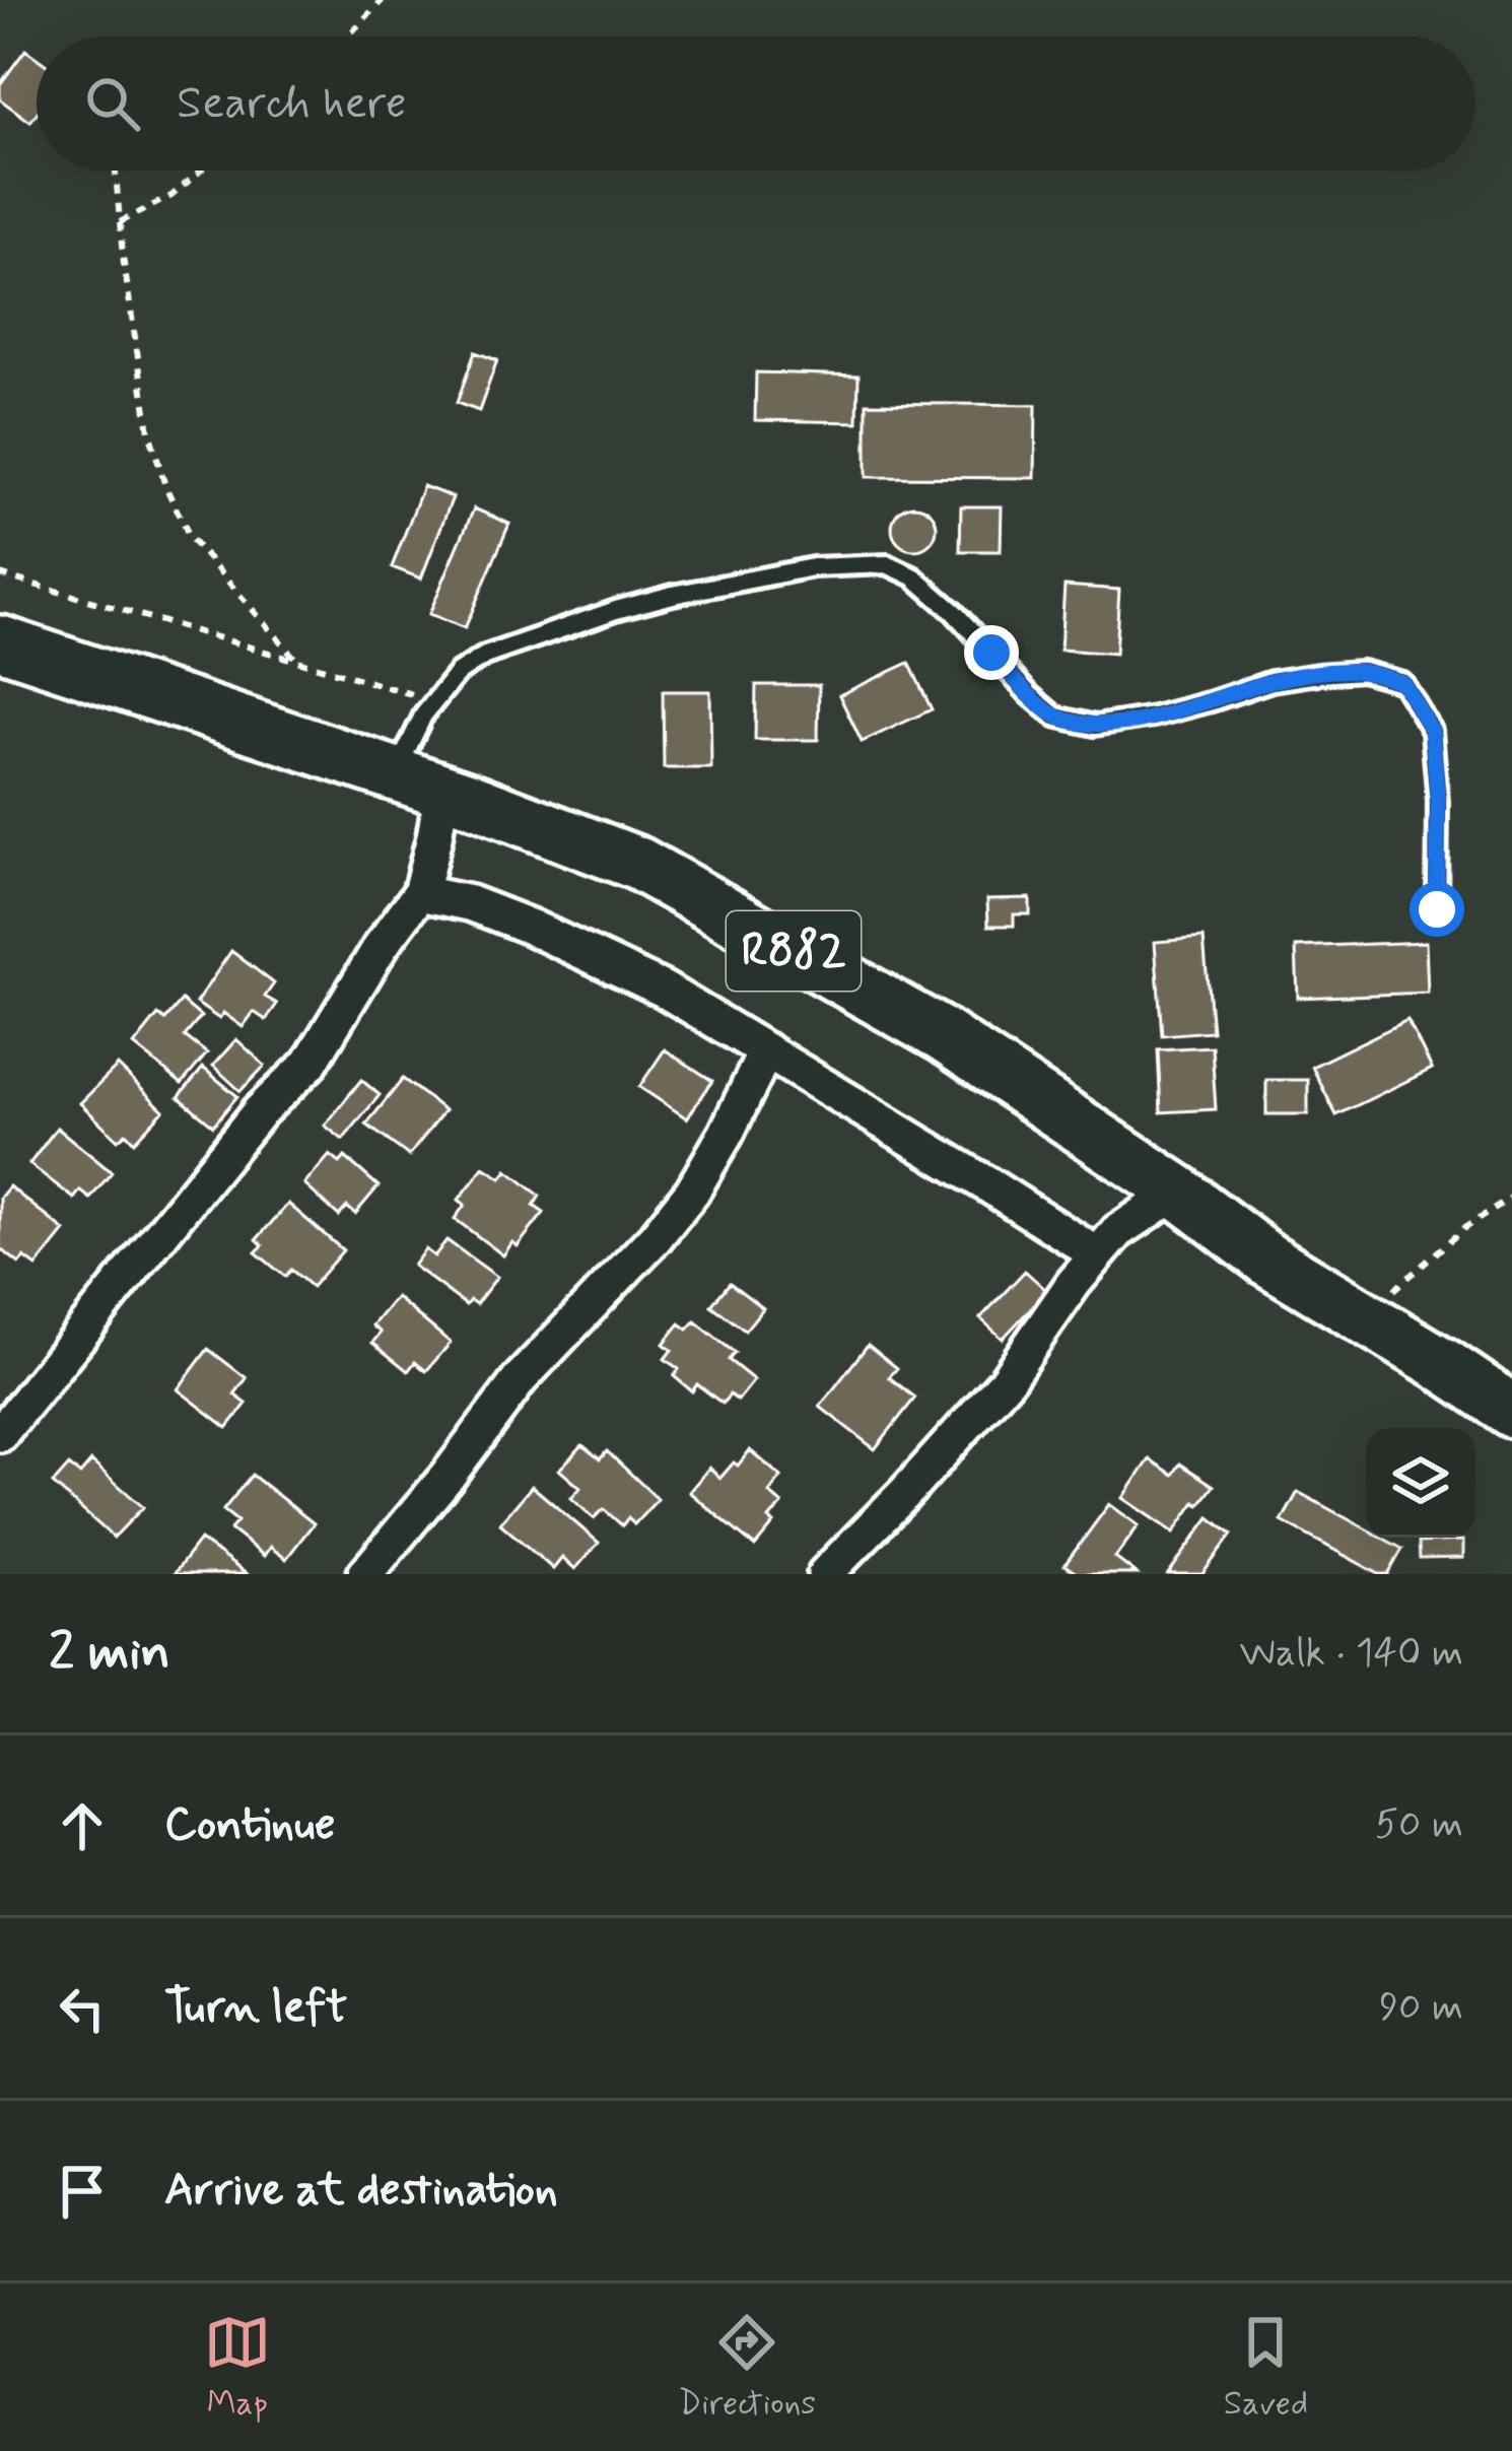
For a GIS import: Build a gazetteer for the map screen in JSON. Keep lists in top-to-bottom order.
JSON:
{
  "streets": {
    "main road": ["R882"]
  },
  "page": {
    "search": "Search here",
    "heading": ["2 min", "Walk · 140 m"],
    "list": [
      ["Continue", "50 m"],
      ["Turn left", "90 m"],
      "Arrive at destination"
    ],
    "nav": ["Map", "Directions", "Saved"]
  }
}
